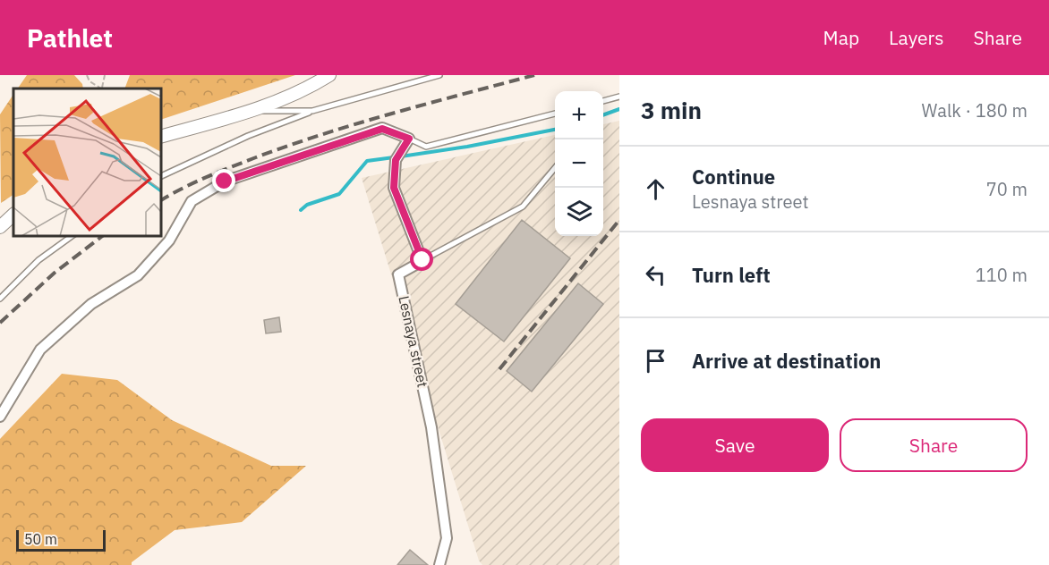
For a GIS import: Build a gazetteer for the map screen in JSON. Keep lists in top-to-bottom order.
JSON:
{
  "streets": {
    "street": ["Lesnaya street"]
  },
  "scale_bar": "50 m",
  "page": {
    "header": "Pathlet",
    "nav": ["Map", "Layers", "Share"],
    "heading": ["3 min", "Walk · 180 m"],
    "map_buttons": ["+", "−"],
    "list": [
      ["Continue", "Lesnaya street", "70 m"],
      ["Turn left", "110 m"],
      "Arrive at destination"
    ],
    "buttons": ["Save", "Share"],
    "scale": "50 m"
  }
}
